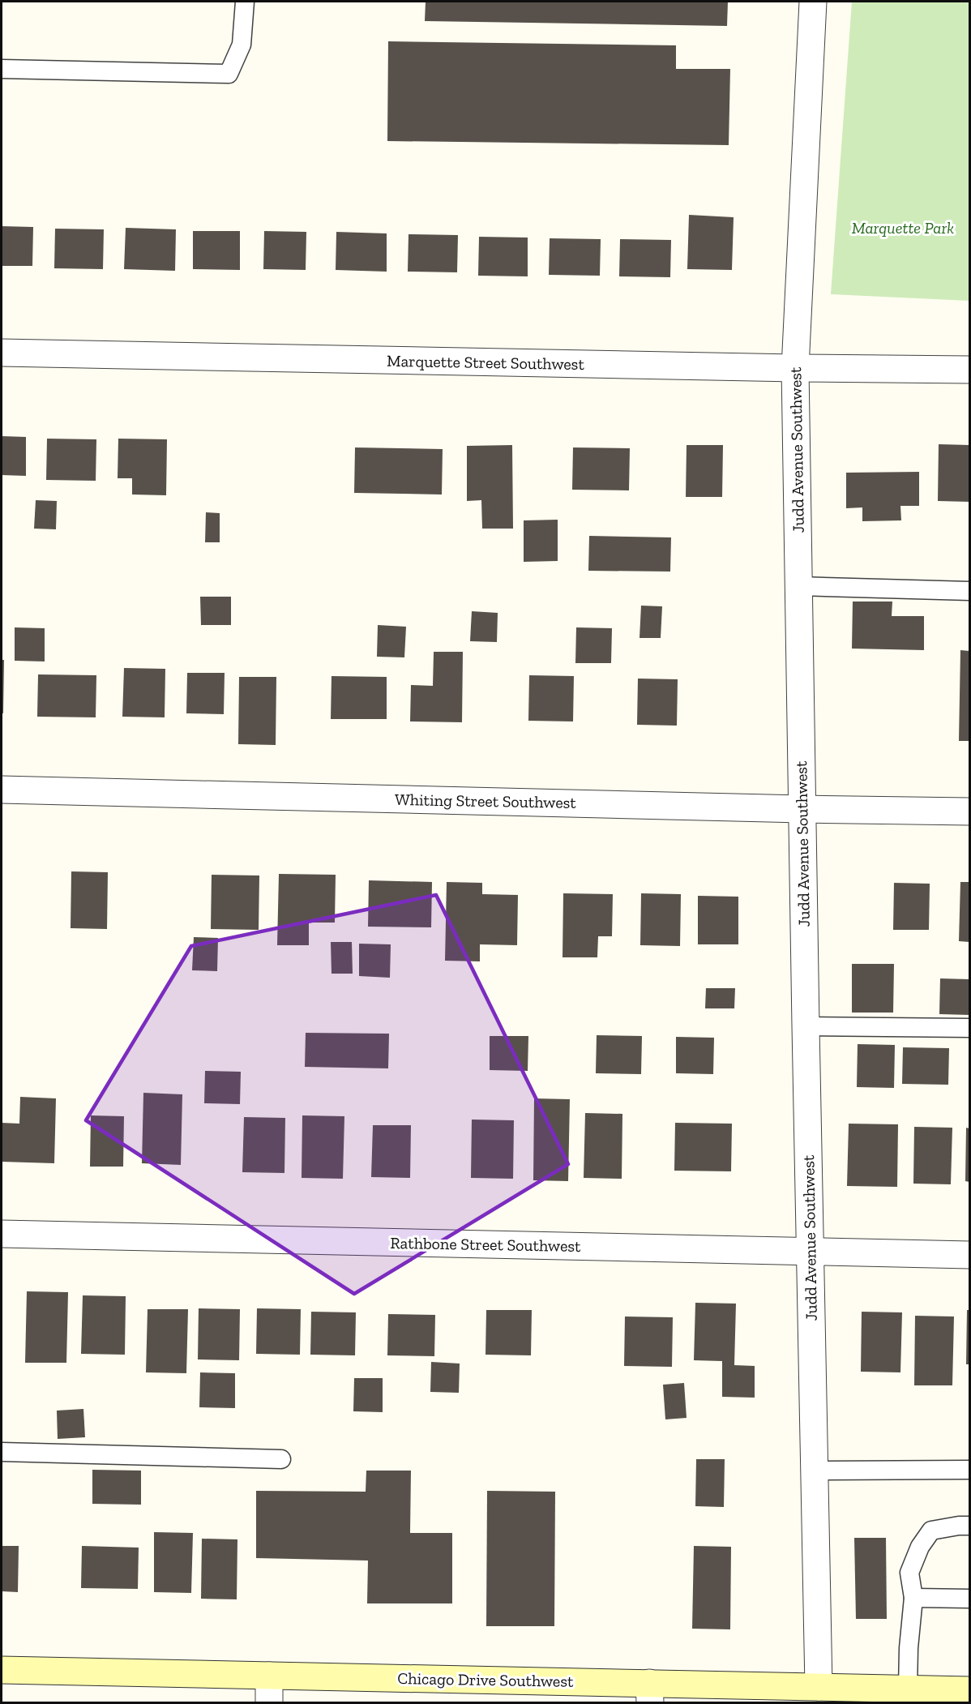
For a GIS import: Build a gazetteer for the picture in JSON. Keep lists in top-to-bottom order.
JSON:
{
  "streets": {
    "main road": ["Chicago Drive Southwest"],
    "street": [
      "Marquette Street Southwest",
      "Judd Avenue Southwest",
      "Whiting Street Southwest",
      "Rathbone Street Southwest"
    ]
  },
  "crossings": [
    ["Marquette Street Southwest", "Judd Avenue Southwest"],
    ["Judd Avenue Southwest", "Whiting Street Southwest"],
    ["Judd Avenue Southwest", "Rathbone Street Southwest"],
    ["Judd Avenue Southwest", "Chicago Drive Southwest"]
  ],
  "parks": ["Marquette Park"]
}
